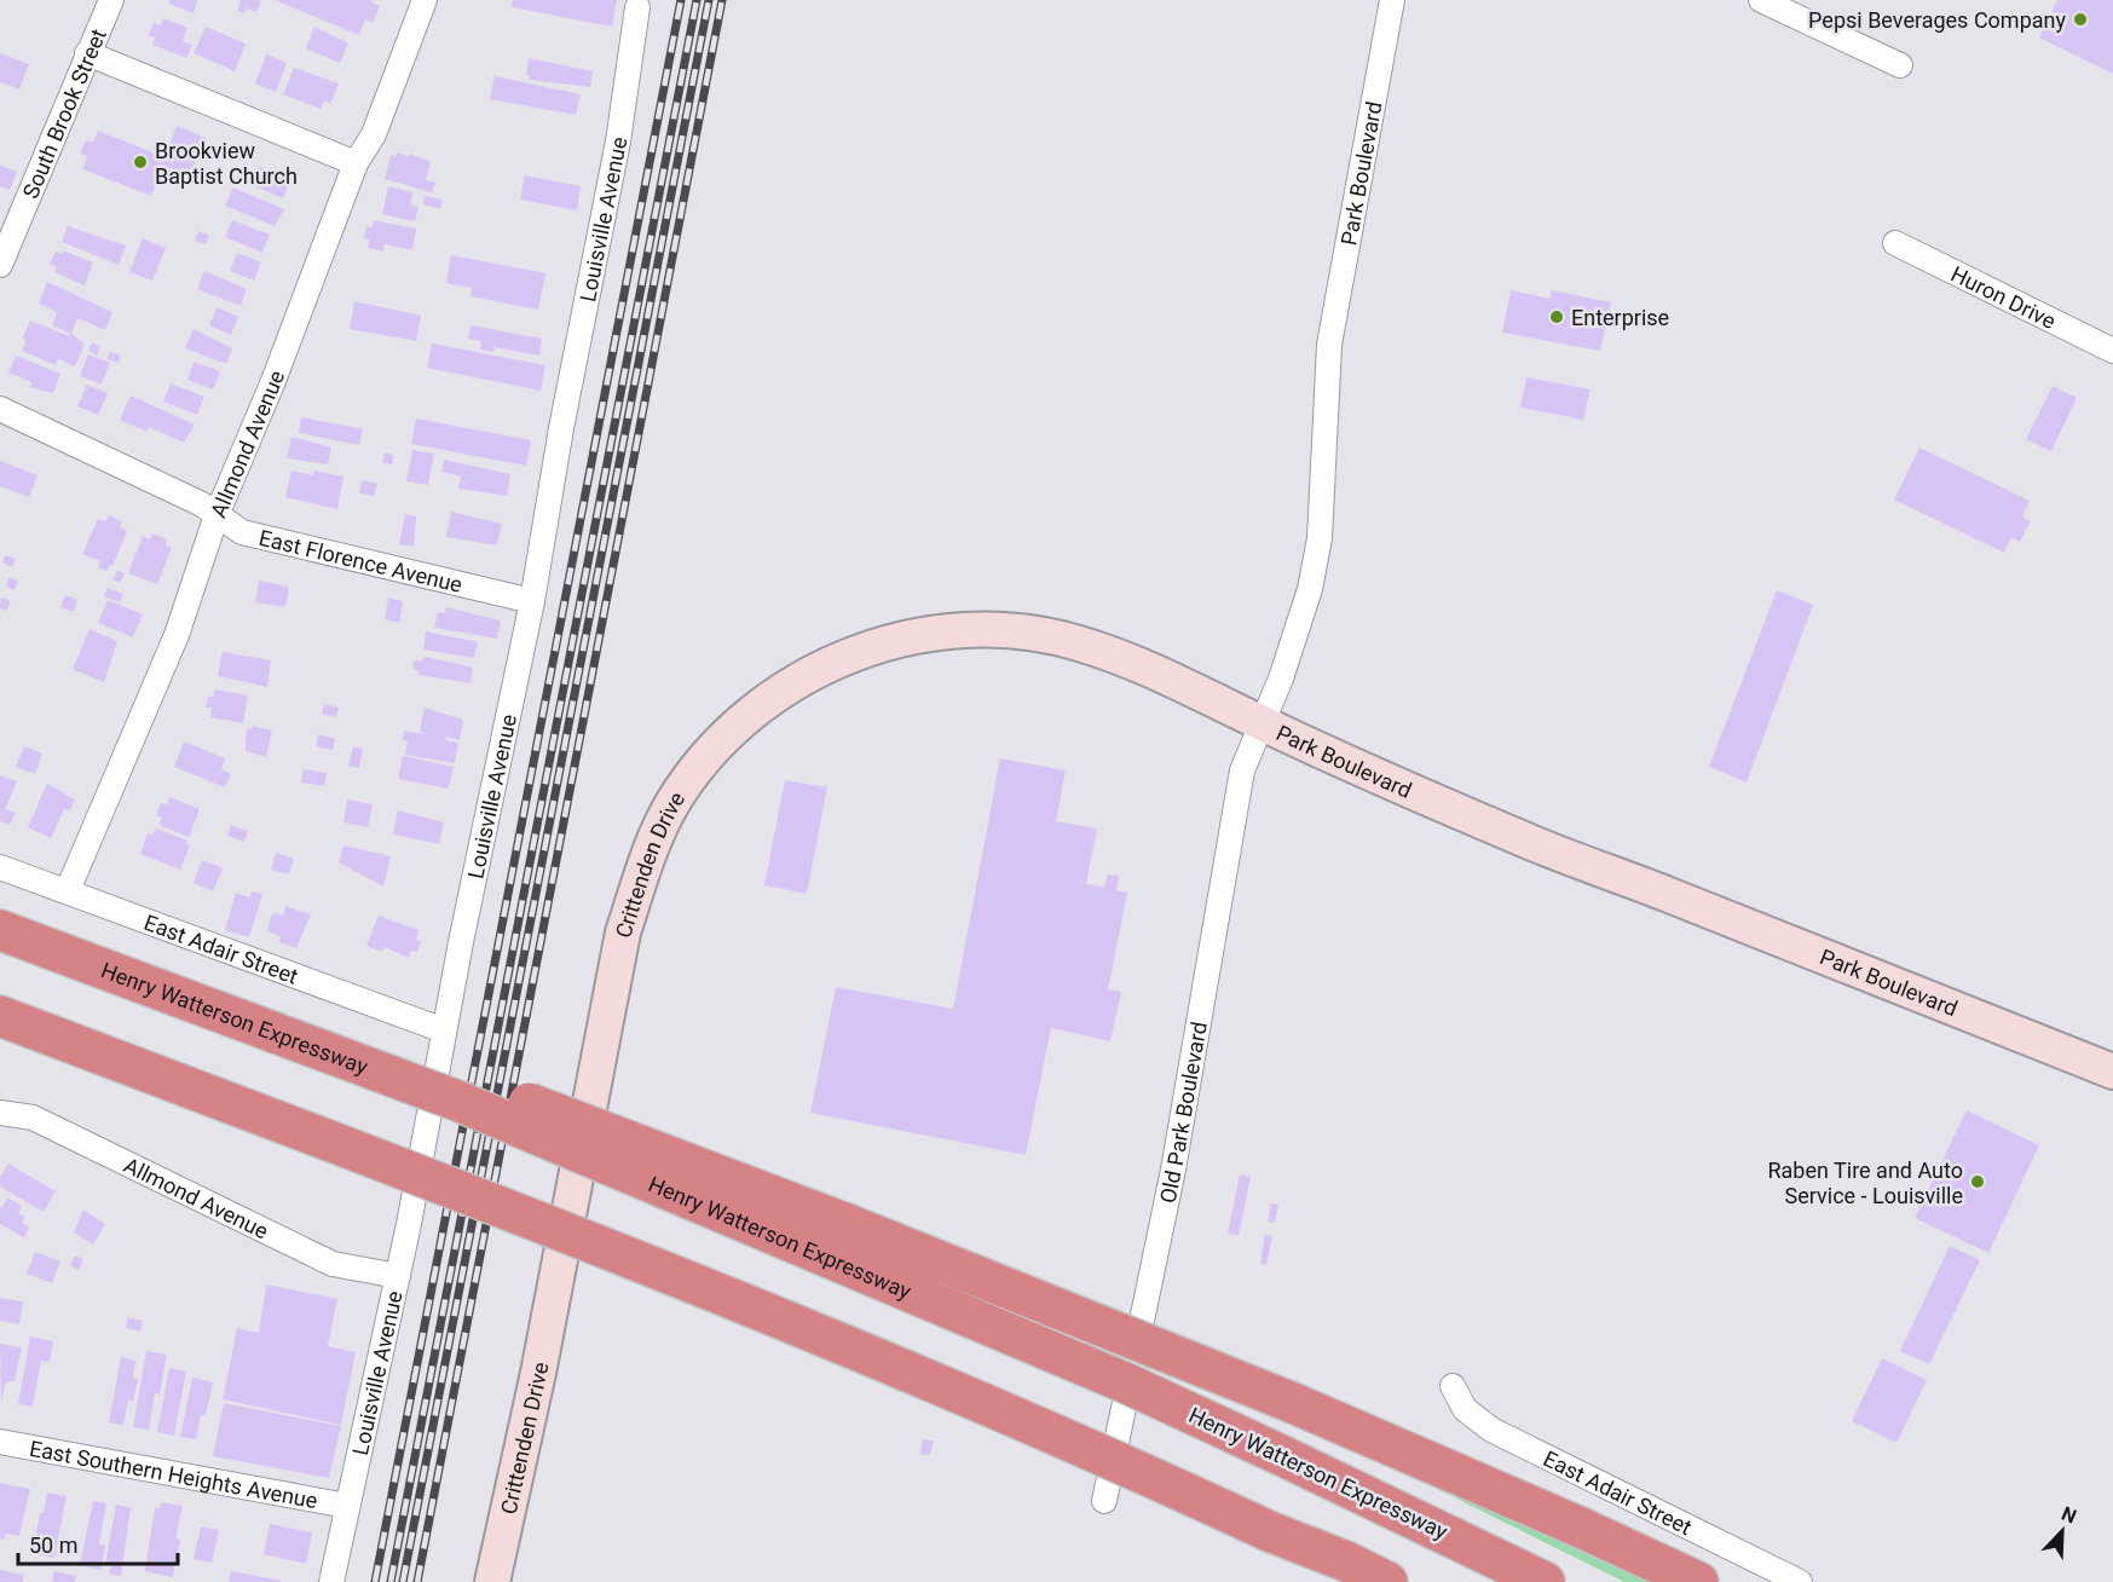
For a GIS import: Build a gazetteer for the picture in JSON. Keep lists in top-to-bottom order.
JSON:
{
  "streets": {
    "highway": ["Henry Watterson Expressway"],
    "main road": ["Park Boulevard", "Crittenden Drive"],
    "street": [
      "South Brook Street",
      "Louisville Avenue",
      "Huron Drive",
      "Allmond Avenue",
      "East Florence Avenue",
      "East Adair Street",
      "Old Park Boulevard",
      "East Southern Heights Avenue"
    ]
  },
  "crossings": [
    ["Park Boulevard", "Crittenden Drive"],
    ["Park Boulevard", "Old Park Boulevard"],
    ["Louisville Avenue", "Allmond Avenue"],
    ["Louisville Avenue", "East Florence Avenue"],
    ["Louisville Avenue", "East Adair Street"],
    ["Louisville Avenue", "East Southern Heights Avenue"],
    ["Allmond Avenue", "East Florence Avenue"],
    ["Allmond Avenue", "East Adair Street"],
    ["Crittenden Drive", "Old Park Boulevard"]
  ],
  "places": [
    "Pepsi Beverages Company",
    "Brookview Baptist Church",
    "Enterprise",
    "Raben Tire and Auto Service - Louisville"
  ],
  "scale_bar": "50 m",
  "north": "top right"
}
